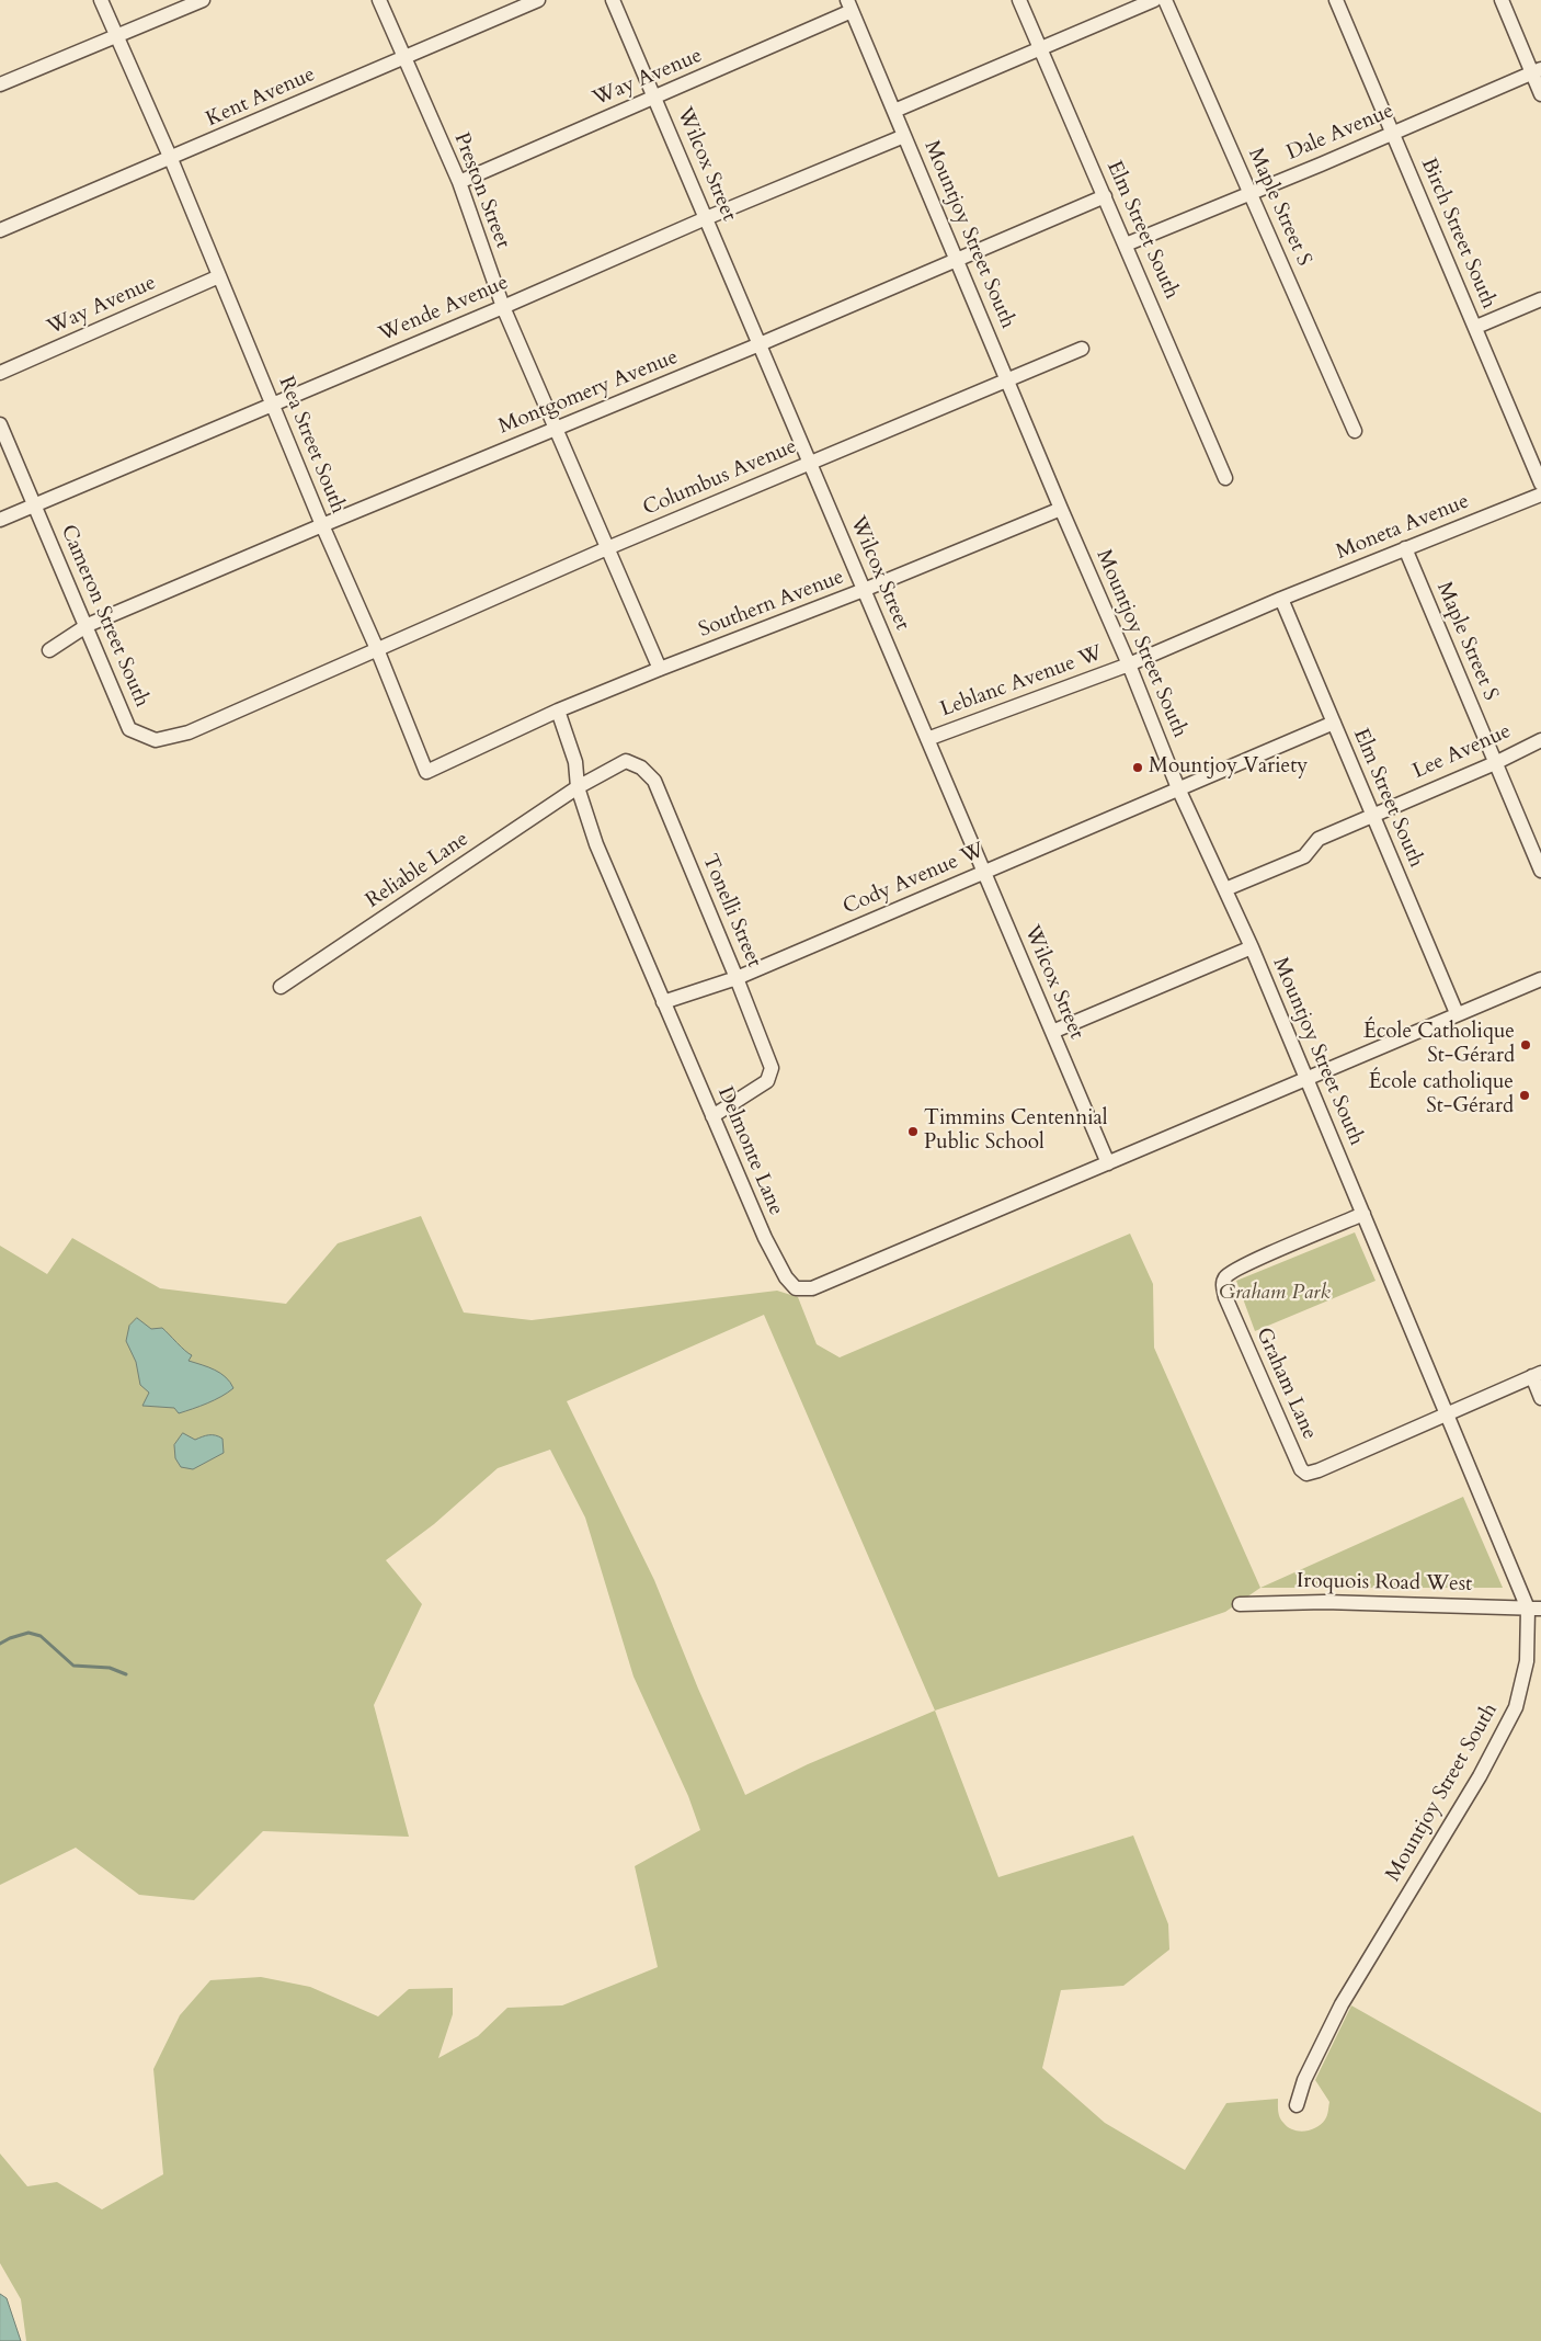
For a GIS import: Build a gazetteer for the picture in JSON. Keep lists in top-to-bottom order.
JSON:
{
  "streets": {
    "street": [
      "Way Avenue",
      "Kent Avenue",
      "Dale Avenue",
      "Wilcox Street",
      "Preston Street",
      "Maple Street S",
      "Elm Street South",
      "Birch Street South",
      "Mountjoy Street South",
      "Wende Avenue",
      "Montgomery Avenue",
      "Rea Street South",
      "Columbus Avenue",
      "Moneta Avenue",
      "Southern Avenue",
      "Cameron Street South",
      "Leblanc Avenue W",
      "Lee Avenue",
      "Reliable Lane",
      "Cody Avenue W",
      "Tonelli Street",
      "Delmonte Lane",
      "Graham Lane",
      "Iroquois Road West"
    ]
  },
  "crossings": [
    ["Way Avenue", "Wilcox Street"],
    ["Way Avenue", "Preston Street"],
    ["Way Avenue", "Mountjoy Street South"],
    ["Way Avenue", "Rea Street South"],
    ["Kent Avenue", "Preston Street"],
    ["Kent Avenue", "Rea Street South"],
    ["Dale Avenue", "Maple Street S"],
    ["Dale Avenue", "Elm Street South"],
    ["Dale Avenue", "Birch Street South"],
    ["Wilcox Street", "Wende Avenue"],
    ["Wilcox Street", "Montgomery Avenue"],
    ["Wilcox Street", "Columbus Avenue"],
    ["Wilcox Street", "Southern Avenue"],
    ["Wilcox Street", "Leblanc Avenue W"],
    ["Wilcox Street", "Cody Avenue W"],
    ["Wilcox Street", "Delmonte Lane"],
    ["Preston Street", "Wende Avenue"],
    ["Preston Street", "Montgomery Avenue"],
    ["Preston Street", "Columbus Avenue"],
    ["Preston Street", "Southern Avenue"],
    ["Maple Street S", "Moneta Avenue"],
    ["Maple Street S", "Lee Avenue"],
    ["Elm Street South", "Montgomery Avenue"],
    ["Elm Street South", "Moneta Avenue"],
    ["Elm Street South", "Lee Avenue"],
    ["Elm Street South", "Cody Avenue W"],
    ["Mountjoy Street South", "Wende Avenue"],
    ["Mountjoy Street South", "Montgomery Avenue"],
    ["Mountjoy Street South", "Columbus Avenue"],
    ["Mountjoy Street South", "Moneta Avenue"],
    ["Mountjoy Street South", "Southern Avenue"],
    ["Mountjoy Street South", "Leblanc Avenue W"],
    ["Mountjoy Street South", "Lee Avenue"],
    ["Mountjoy Street South", "Cody Avenue W"],
    ["Mountjoy Street South", "Graham Lane"],
    ["Mountjoy Street South", "Iroquois Road West"],
    ["Wende Avenue", "Rea Street South"],
    ["Wende Avenue", "Cameron Street South"],
    ["Montgomery Avenue", "Rea Street South"],
    ["Montgomery Avenue", "Cameron Street South"],
    ["Rea Street South", "Columbus Avenue"],
    ["Rea Street South", "Southern Avenue"],
    ["Rea Street South", "Cameron Street South"],
    ["Rea Street South", "Delmonte Lane"],
    ["Columbus Avenue", "Cameron Street South"],
    ["Moneta Avenue", "Leblanc Avenue W"],
    ["Southern Avenue", "Delmonte Lane"],
    ["Reliable Lane", "Tonelli Street"],
    ["Reliable Lane", "Delmonte Lane"],
    ["Cody Avenue W", "Tonelli Street"],
    ["Cody Avenue W", "Delmonte Lane"],
    ["Tonelli Street", "Delmonte Lane"]
  ],
  "parks": ["Graham Park"],
  "places": [
    "Mountjoy Variety",
    "École Catholique St-Gérard",
    "École catholique St-Gérard",
    "Timmins Centennial Public School"
  ]
}
